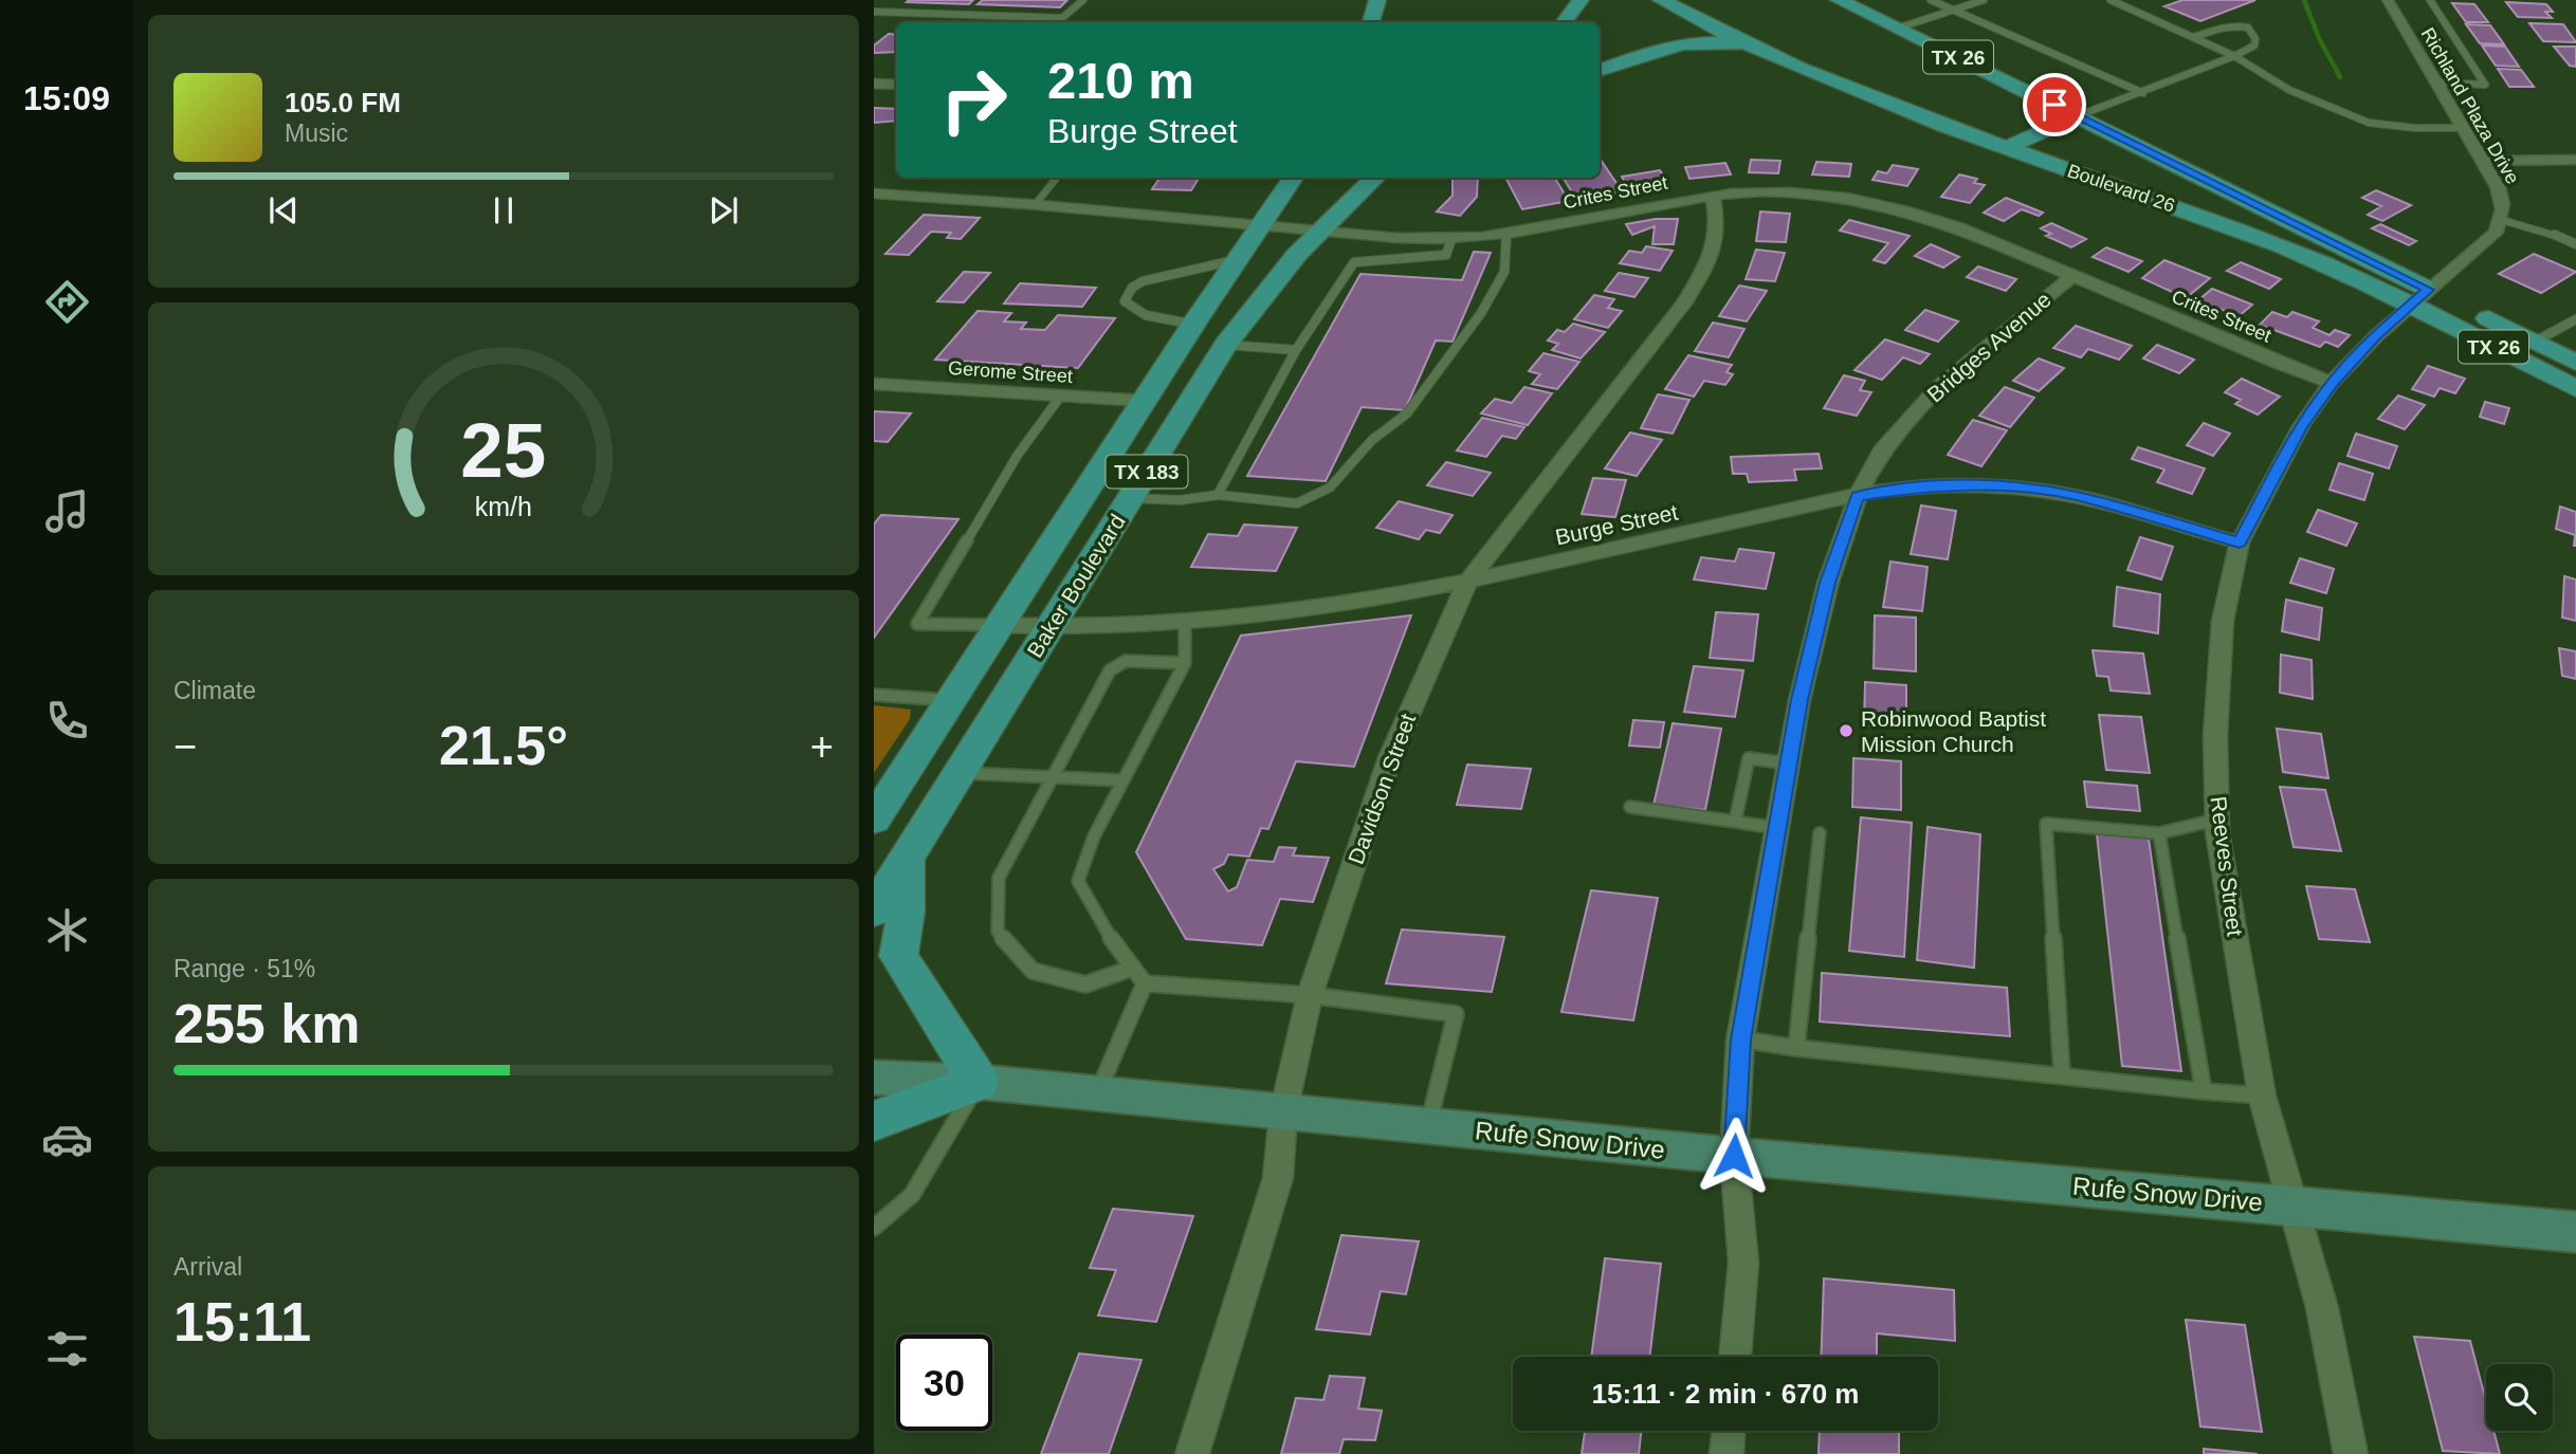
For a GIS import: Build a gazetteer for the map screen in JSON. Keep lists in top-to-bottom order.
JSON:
{
  "streets": {
    "main road": [
      "TX 26",
      "Boulevard 26",
      "TX 183",
      "Baker Boulevard",
      "Rufe Snow Drive"
    ],
    "street": [
      "Richland Plaza Drive",
      "Crites Street",
      "Bridges Avenue",
      "Gerome Street",
      "Burge Street",
      "Davidson Street",
      "Reeves Street"
    ]
  },
  "crossings": [
    ["Richland Plaza Drive", "Boulevard 26"],
    ["Richland Plaza Drive", "Reeves Street"],
    ["Boulevard 26", "Reeves Street"],
    ["Crites Street", "Bridges Avenue"],
    ["Crites Street", "Baker Boulevard"],
    ["Crites Street", "Davidson Street"],
    ["Crites Street", "Reeves Street"],
    ["Bridges Avenue", "Burge Street"],
    ["Bridges Avenue", "Rufe Snow Drive"],
    ["Gerome Street", "Baker Boulevard"],
    ["Burge Street", "Baker Boulevard"],
    ["Burge Street", "Davidson Street"],
    ["Burge Street", "Reeves Street"],
    ["Davidson Street", "Rufe Snow Drive"],
    ["Reeves Street", "Rufe Snow Drive"]
  ],
  "places": ["Robinwood Baptist Mission Church"],
  "page": {
    "tabs": "15:09",
    "turn": ["210 m", "Burge Street"],
    "song": ["105.0 FM", "Music"],
    "tile": [
      "Climate",
      ["Range · 51%", "255 km"],
      ["Arrival", "15:11"]
    ],
    "heat": ["−", "21.5°", "+"],
    "limit": "30",
    "trip": "15:11 · 2 min · 670 m",
    "gauge": ["25", "km/h"]
  }
}
